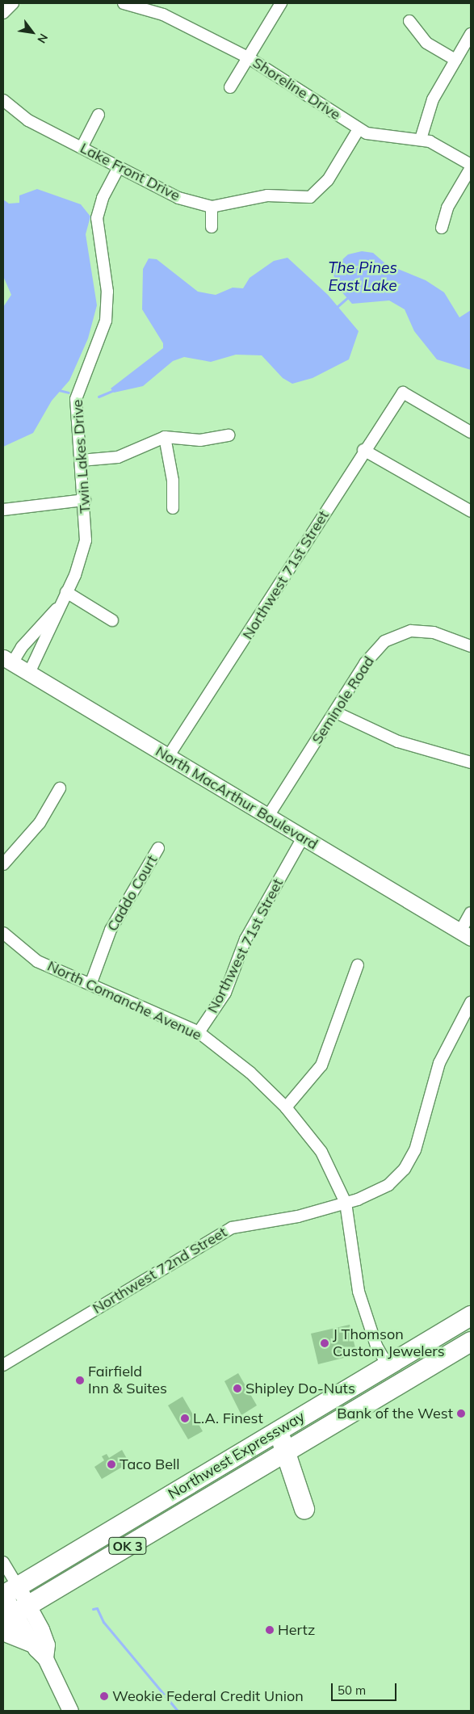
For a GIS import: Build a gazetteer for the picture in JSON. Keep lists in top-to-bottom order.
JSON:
{
  "streets": {
    "highway": ["Northwest Expressway", "OK 3"],
    "main road": ["North MacArthur Boulevard"],
    "street": [
      "Shoreline Drive",
      "Lake Front Drive",
      "Twin Lakes Drive",
      "Northwest 71st Street",
      "Seminole Road",
      "Caddo Court",
      "North Comanche Avenue",
      "Northwest 72nd Street"
    ]
  },
  "crossings": [
    ["Shoreline Drive", "Lake Front Drive"],
    ["Lake Front Drive", "Twin Lakes Drive"],
    ["Twin Lakes Drive", "North MacArthur Boulevard"],
    ["Northwest 71st Street", "North MacArthur Boulevard"],
    ["Northwest 71st Street", "North Comanche Avenue"],
    ["Seminole Road", "North MacArthur Boulevard"],
    ["Caddo Court", "North Comanche Avenue"],
    ["North Comanche Avenue", "Northwest 72nd Street"],
    ["North Comanche Avenue", "Northwest Expressway"]
  ],
  "water": ["The Pines East Lake"],
  "places": [
    "J Thomson Custom Jewelers",
    "Fairfield Inn & Suites",
    "Shipley Do-Nuts",
    "Bank of the West",
    "L.A. Finest",
    "Taco Bell",
    "Hertz",
    "Weokie Federal Credit Union"
  ],
  "scale_bar": "50 m",
  "north": "bottom right"
}
